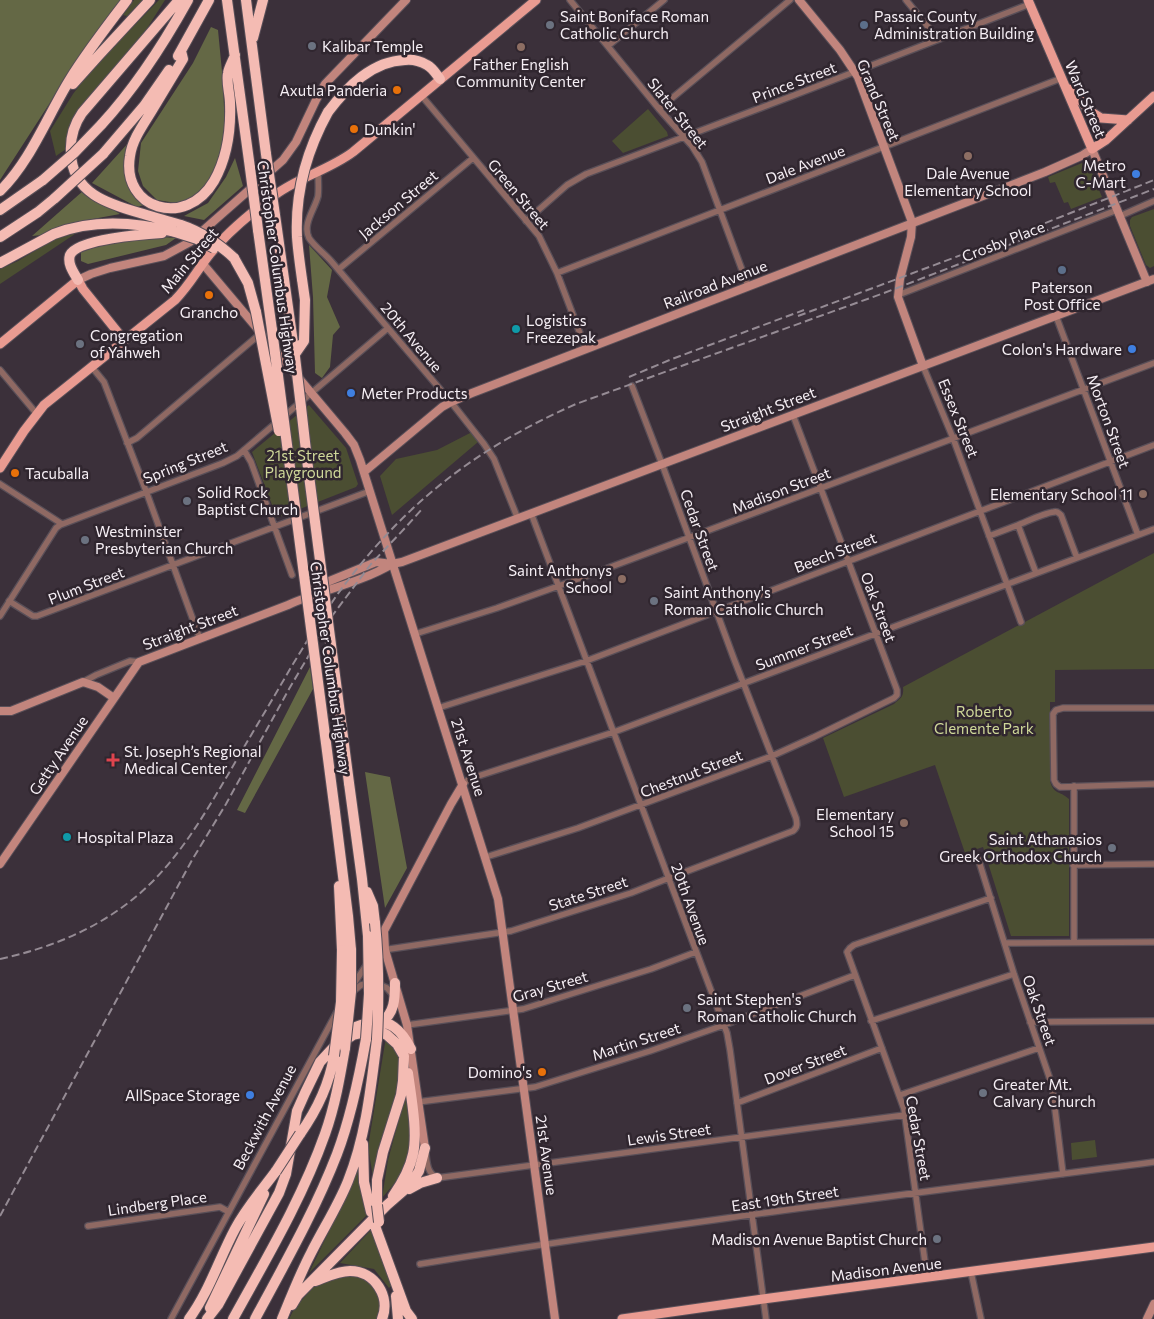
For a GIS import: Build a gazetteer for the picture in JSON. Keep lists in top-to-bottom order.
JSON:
{
  "streets": {
    "highway": ["Christopher Columbus Highway"],
    "main road": ["Ward Street", "Main Street", "Madison Avenue"],
    "street": [
      "Prince Street",
      "Grand Street",
      "Slater Street",
      "Dale Avenue",
      "Green Street",
      "Jackson Street",
      "Crosby Place",
      "Railroad Avenue",
      "20th Avenue",
      "Straight Street",
      "Essex Street",
      "Morton Street",
      "Spring Street",
      "Madison Street",
      "Cedar Street",
      "Beech Street",
      "Plum Street",
      "Oak Street",
      "Summer Street",
      "Getty Avenue",
      "21st Avenue",
      "Chestnut Street",
      "State Street",
      "Gray Street",
      "Martin Street",
      "Dover Street",
      "Beckwith Avenue",
      "Lewis Street",
      "East 19th Street",
      "Lindberg Place"
    ]
  },
  "crossings": [
    ["Prince Street", "Ward Street"],
    ["Prince Street", "Grand Street"],
    ["Prince Street", "Slater Street"],
    ["Prince Street", "Green Street"],
    ["Ward Street", "Dale Avenue"],
    ["Ward Street", "Crosby Place"],
    ["Ward Street", "Railroad Avenue"],
    ["Ward Street", "Straight Street"],
    ["Grand Street", "Dale Avenue"],
    ["Grand Street", "Railroad Avenue"],
    ["Grand Street", "Essex Street"],
    ["Slater Street", "Dale Avenue"],
    ["Slater Street", "Railroad Avenue"],
    ["Dale Avenue", "Green Street"],
    ["Green Street", "Jackson Street"],
    ["Green Street", "Main Street"],
    ["Green Street", "Railroad Avenue"],
    ["Jackson Street", "20th Avenue"],
    ["Crosby Place", "Essex Street"],
    ["Main Street", "20th Avenue"],
    ["Main Street", "21st Avenue"],
    ["Railroad Avenue", "20th Avenue"],
    ["Railroad Avenue", "Essex Street"],
    ["Railroad Avenue", "21st Avenue"],
    ["20th Avenue", "Straight Street"],
    ["20th Avenue", "Spring Street"],
    ["20th Avenue", "Madison Street"],
    ["20th Avenue", "Beech Street"],
    ["20th Avenue", "Summer Street"],
    ["20th Avenue", "Chestnut Street"],
    ["20th Avenue", "State Street"],
    ["20th Avenue", "Gray Street"],
    ["20th Avenue", "Martin Street"],
    ["20th Avenue", "Dover Street"],
    ["20th Avenue", "Lewis Street"],
    ["20th Avenue", "East 19th Street"],
    ["20th Avenue", "Madison Avenue"],
    ["Straight Street", "Essex Street"],
    ["Straight Street", "Morton Street"],
    ["Straight Street", "Cedar Street"],
    ["Straight Street", "Oak Street"],
    ["Straight Street", "Getty Avenue"],
    ["Straight Street", "21st Avenue"],
    ["Essex Street", "Madison Street"],
    ["Essex Street", "Beech Street"],
    ["Essex Street", "Summer Street"],
    ["Morton Street", "Madison Street"],
    ["Morton Street", "Beech Street"],
    ["Morton Street", "Summer Street"],
    ["Spring Street", "Plum Street"],
    ["Spring Street", "21st Avenue"],
    ["Madison Street", "Cedar Street"],
    ["Madison Street", "Oak Street"],
    ["Madison Street", "21st Avenue"],
    ["Cedar Street", "Beech Street"],
    ["Cedar Street", "Oak Street"],
    ["Cedar Street", "Summer Street"],
    ["Cedar Street", "Chestnut Street"],
    ["Cedar Street", "State Street"],
    ["Cedar Street", "Martin Street"],
    ["Cedar Street", "Dover Street"],
    ["Cedar Street", "Lewis Street"],
    ["Cedar Street", "East 19th Street"],
    ["Cedar Street", "Madison Avenue"],
    ["Beech Street", "Oak Street"],
    ["Beech Street", "21st Avenue"],
    ["Plum Street", "21st Avenue"],
    ["Oak Street", "Summer Street"],
    ["Oak Street", "Chestnut Street"],
    ["Oak Street", "East 19th Street"],
    ["Summer Street", "21st Avenue"],
    ["Summer Street", "Beckwith Avenue"],
    ["21st Avenue", "Chestnut Street"],
    ["21st Avenue", "State Street"],
    ["21st Avenue", "Gray Street"],
    ["21st Avenue", "Martin Street"],
    ["21st Avenue", "Beckwith Avenue"],
    ["21st Avenue", "Lewis Street"],
    ["21st Avenue", "East 19th Street"],
    ["State Street", "Beckwith Avenue"],
    ["Beckwith Avenue", "Lindberg Place"]
  ],
  "parks": ["21st Street Playground", "Roberto Clemente Park"],
  "places": {
    "other": [
      "Saint Boniface Roman Catholic Church",
      "Passaic County Administration Building",
      "Kalibar Temple",
      "Father English Community Center",
      "Axutla Panderia",
      "Dunkin'",
      "Dale Avenue Elementary School",
      "Metro C-Mart",
      "Paterson Post Office",
      "Grancho",
      "Logistics Freezepak",
      "Congregation of Yahweh",
      "Colon's Hardware",
      "Meter Products",
      "Tacuballa",
      "Elementary School 11",
      "Solid Rock Baptist Church",
      "Westminster Presbyterian Church",
      "Saint Anthonys School",
      "Saint Anthony's Roman Catholic Church",
      "Elementary School 15",
      "Hospital Plaza",
      "Saint Athanasios Greek Orthodox Church",
      "Saint Stephen's Roman Catholic Church",
      "Domino's",
      "Greater Mt. Calvary Church",
      "AllSpace Storage",
      "Madison Avenue Baptist Church"
    ],
    "health": ["St. Joseph’s Regional Medical Center"]
  }
}
